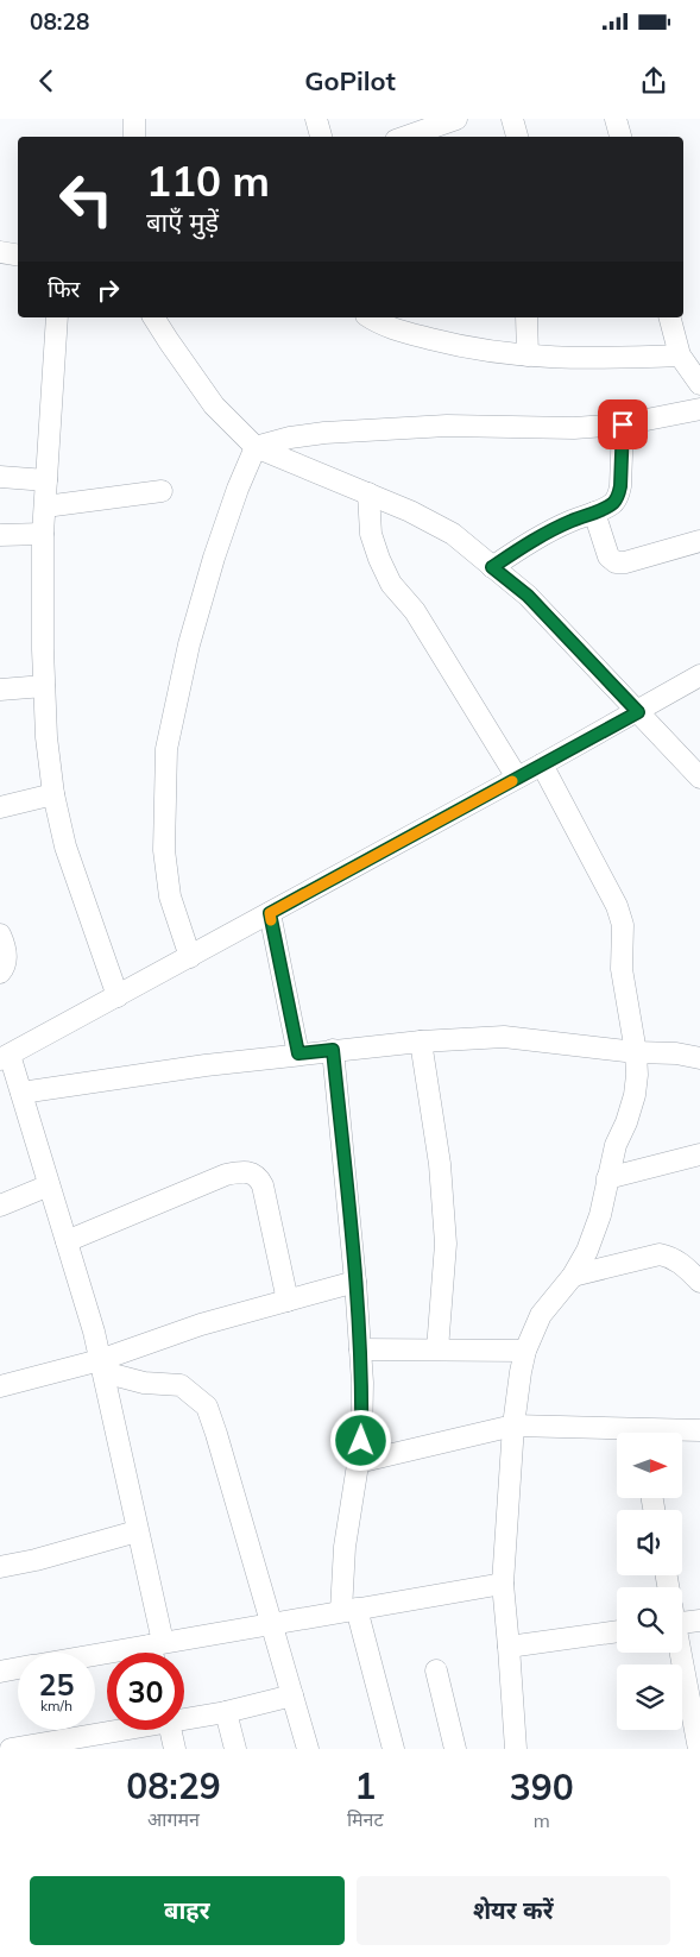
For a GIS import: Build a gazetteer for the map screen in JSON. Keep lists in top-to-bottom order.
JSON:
{
  "north": "right",
  "page": {
    "status": "08:28",
    "header": "GoPilot",
    "turn": ["110 m", "बाएँ मुड़ें"],
    "then": "फिर",
    "speed": "25 km/h",
    "limit": "30",
    "eta": [
      "08:29",
      "आगमन",
      "1",
      "मिनट",
      "390",
      "m"
    ],
    "buttons": ["बाहर", "शेयर करें"]
  }
}
